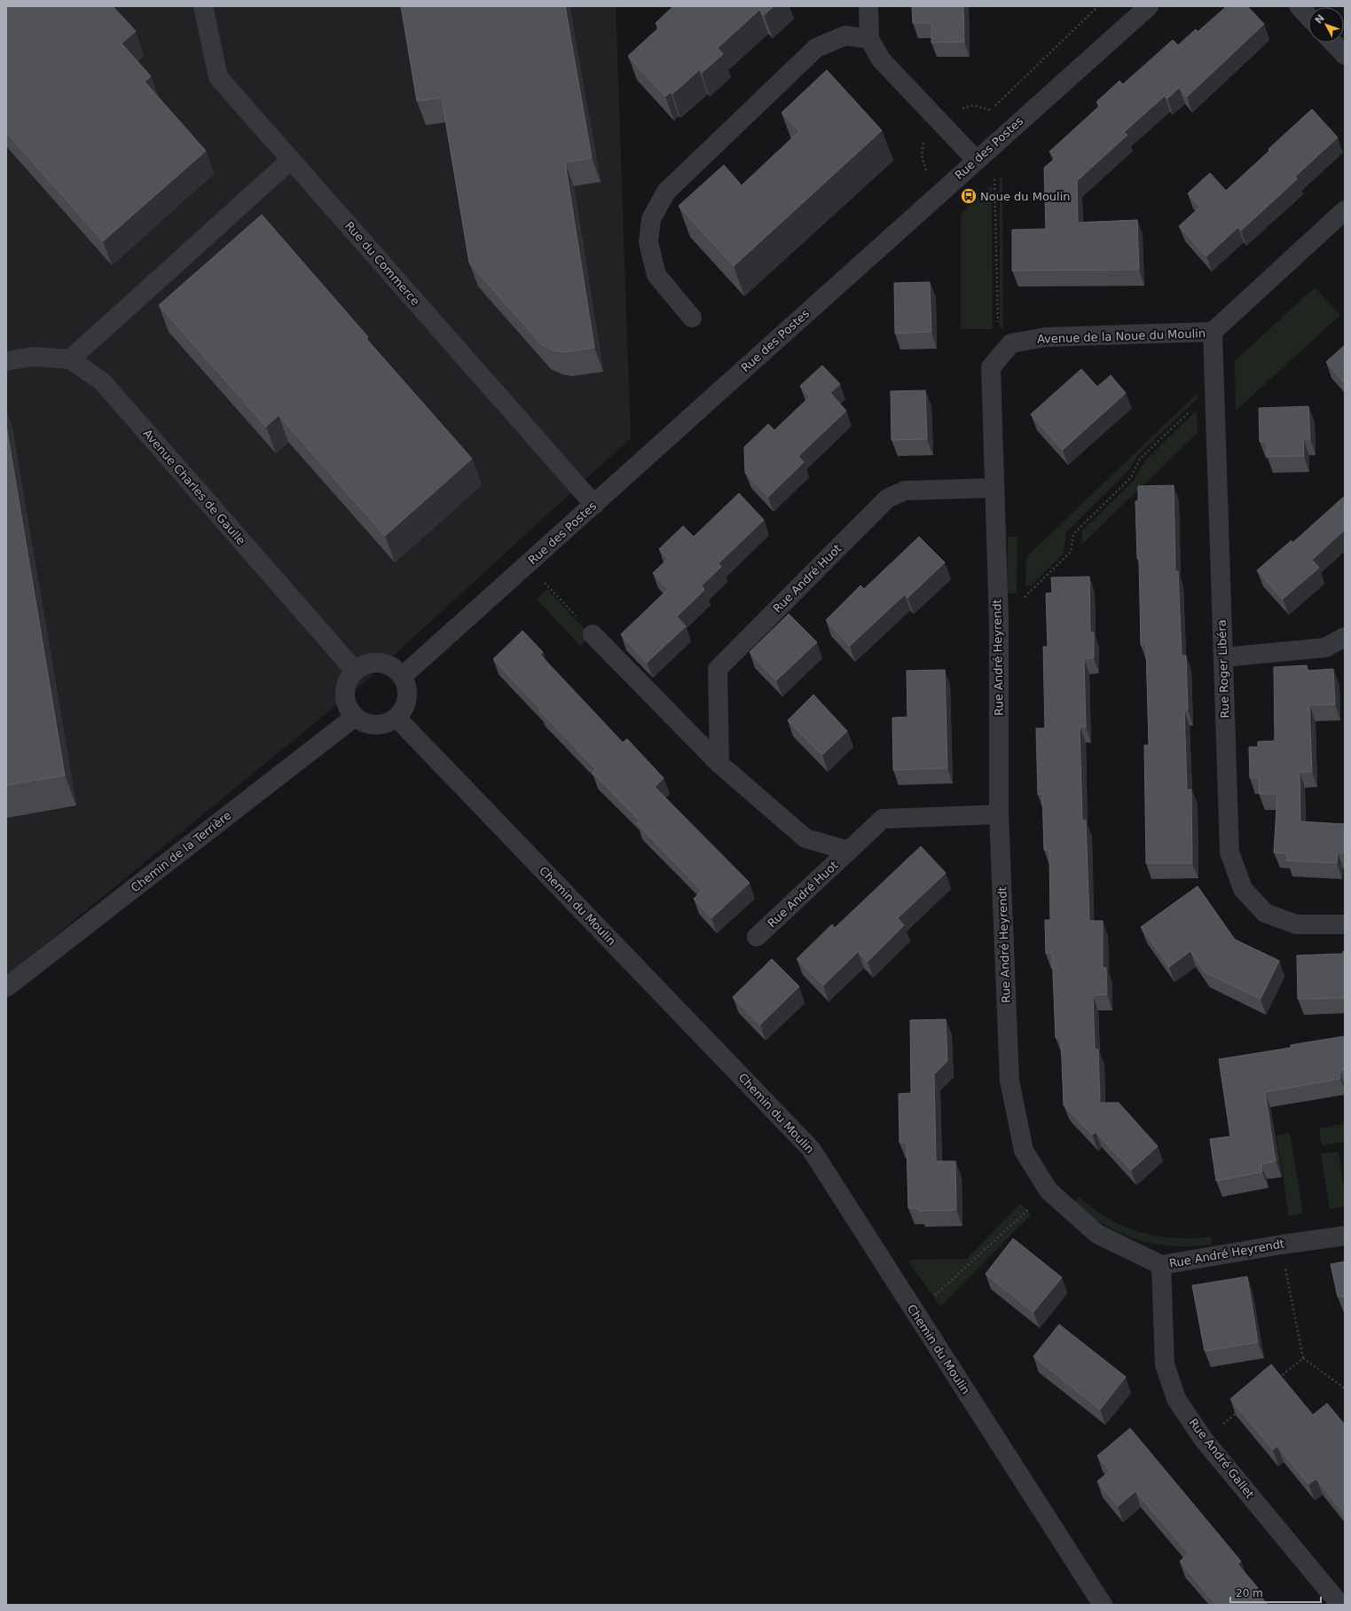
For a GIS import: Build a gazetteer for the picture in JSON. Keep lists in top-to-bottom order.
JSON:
{
  "streets": {
    "street": [
      "Rue des Postes",
      "Rue du Commerce",
      "Avenue de la Noue du Moulin",
      "Avenue Charles de Gaulle",
      "Rue André Huot",
      "Rue André Heyrendt",
      "Rue Roger Libéra",
      "Chemin de la Terrière",
      "Chemin du Moulin",
      "Rue André Gallet"
    ]
  },
  "crossings": [
    ["Rue des Postes", "Rue du Commerce"],
    ["Rue des Postes", "Avenue Charles de Gaulle"],
    ["Rue des Postes", "Chemin de la Terrière"],
    ["Rue des Postes", "Chemin du Moulin"],
    ["Avenue de la Noue du Moulin", "Rue André Heyrendt"],
    ["Avenue de la Noue du Moulin", "Rue Roger Libéra"],
    ["Avenue Charles de Gaulle", "Chemin de la Terrière"],
    ["Avenue Charles de Gaulle", "Chemin du Moulin"],
    ["Rue André Huot", "Rue André Heyrendt"],
    ["Rue André Heyrendt", "Rue André Gallet"],
    ["Chemin de la Terrière", "Chemin du Moulin"]
  ],
  "places": {
    "bus stop": ["Noue du Moulin"]
  },
  "scale_bar": "20 m",
  "north": "top left"
}
